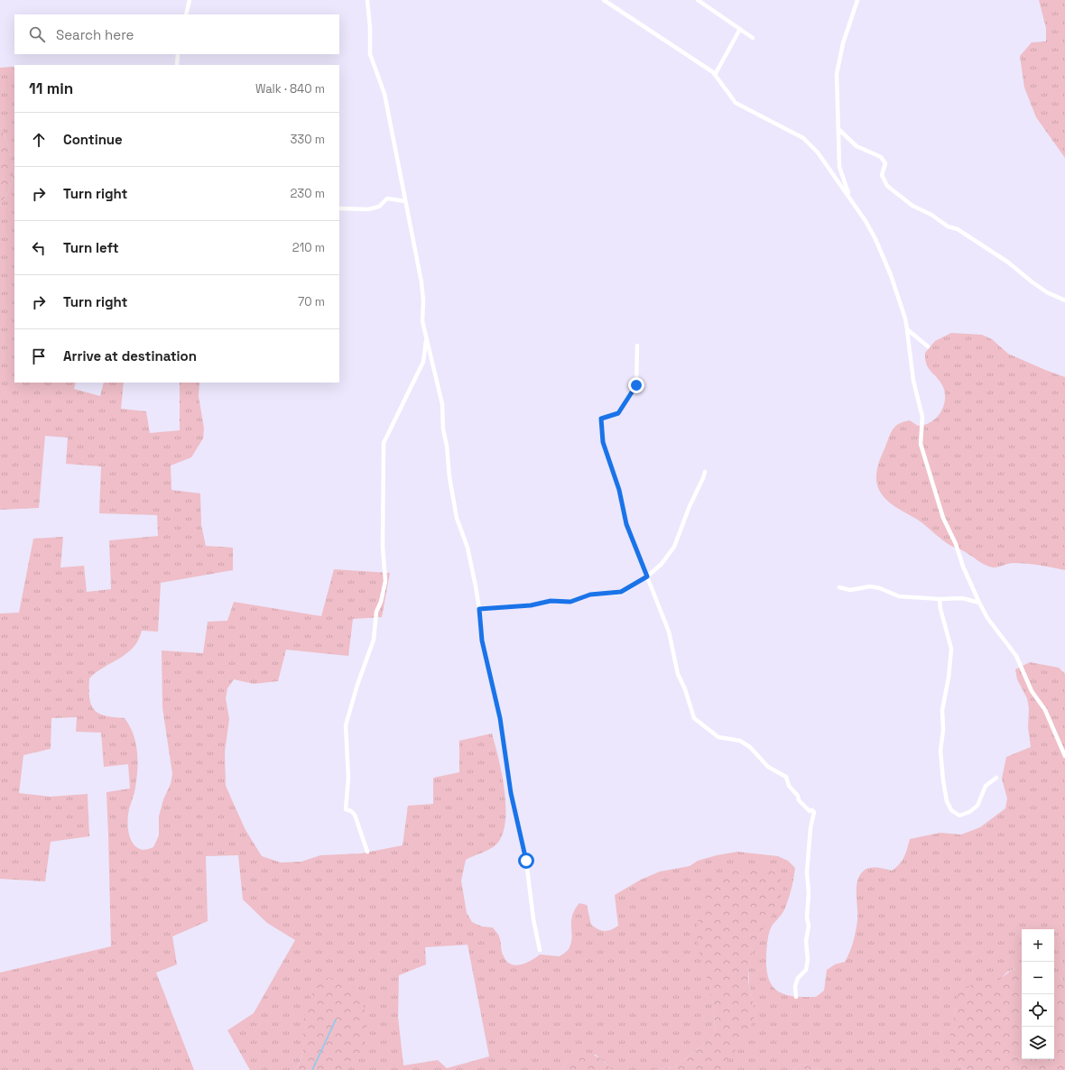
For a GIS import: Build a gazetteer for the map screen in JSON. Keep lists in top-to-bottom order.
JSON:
{
  "page": {
    "search": "Search here",
    "heading": ["11 min", "Walk · 840 m"],
    "list": [
      ["Continue", "330 m"],
      ["Turn right", "230 m"],
      ["Turn left", "210 m"],
      ["Turn right", "70 m"],
      "Arrive at destination"
    ],
    "map_buttons": ["+", "−"]
  }
}
